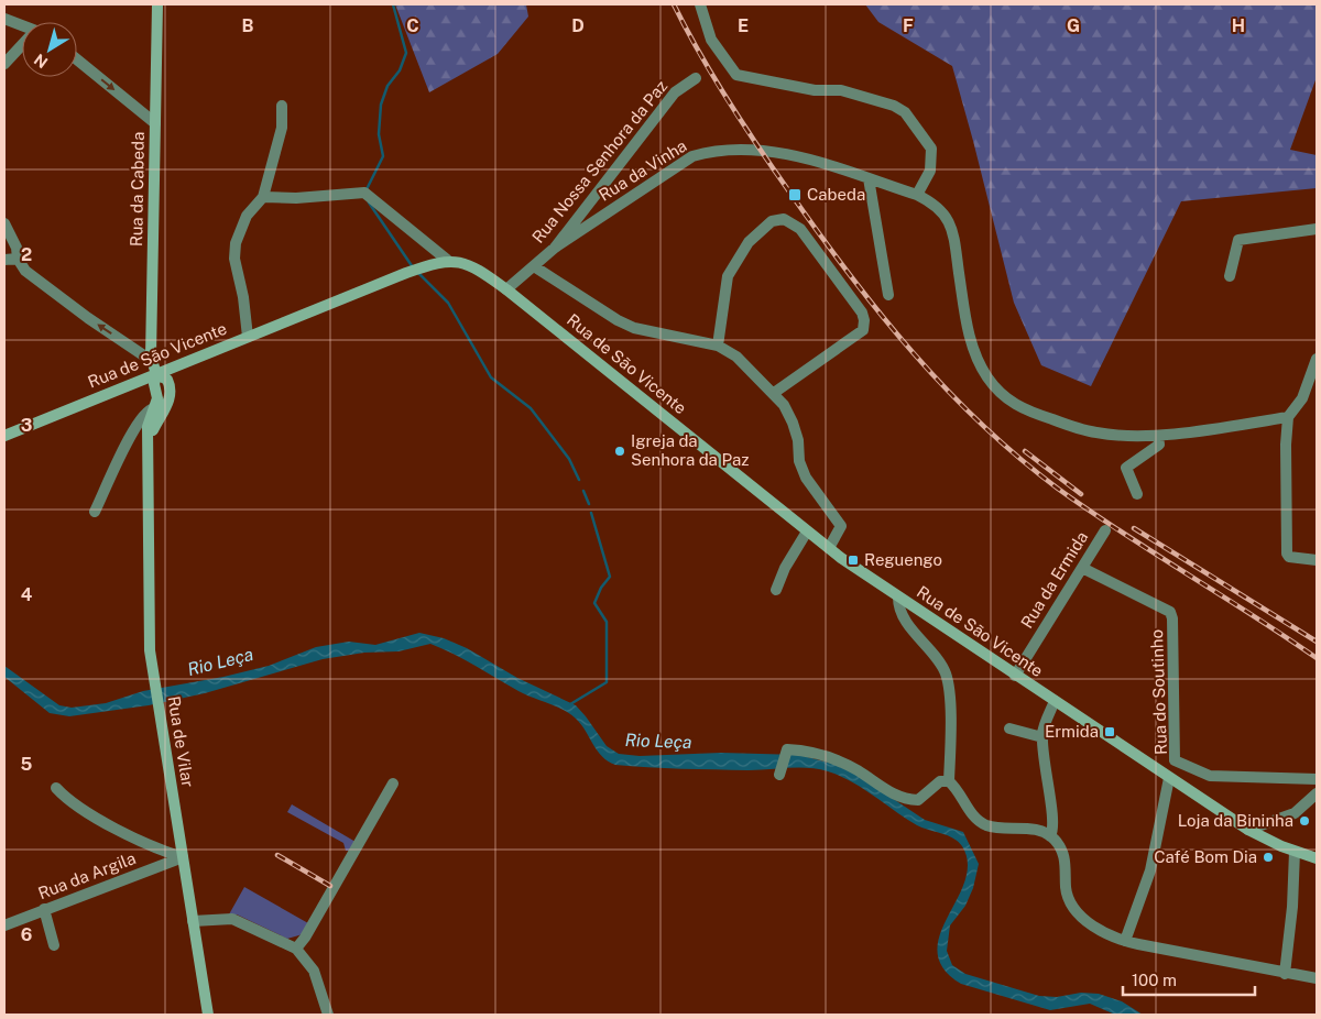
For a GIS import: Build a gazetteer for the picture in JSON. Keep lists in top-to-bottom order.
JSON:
{
  "streets": {
    "main road": ["Rua da Cabeda", "Rua de São Vicente", "Rua de Vilar"],
    "street": [
      "Rua Nossa Senhora da Paz",
      "Rua da Vinha",
      "Rua da Ermida",
      "Rua do Soutinho",
      "Rua da Argila"
    ]
  },
  "crossings": [
    ["Rua Nossa Senhora da Paz", "Rua da Vinha"],
    ["Rua Nossa Senhora da Paz", "Rua de São Vicente"],
    ["Rua da Cabeda", "Rua de São Vicente"],
    ["Rua da Cabeda", "Rua de Vilar"],
    ["Rua de São Vicente", "Rua da Ermida"],
    ["Rua de São Vicente", "Rua de Vilar"],
    ["Rua da Ermida", "Rua do Soutinho"],
    ["Rua de Vilar", "Rua da Argila"]
  ],
  "water": ["Rio Leça"],
  "places": {
    "transit": ["Cabeda", "Reguengo", "Ermida"],
    "other": ["Igreja da Senhora da Paz", "Loja da Bininha", "Café Bom Dia"]
  },
  "scale_bar": "100 m",
  "north": "bottom left",
  "grid": {
    "columns": [
      "B",
      "C",
      "D",
      "E",
      "F",
      "G",
      "H"
    ],
    "rows": [
      "2",
      "3",
      "4",
      "5",
      "6"
    ]
  }
}
